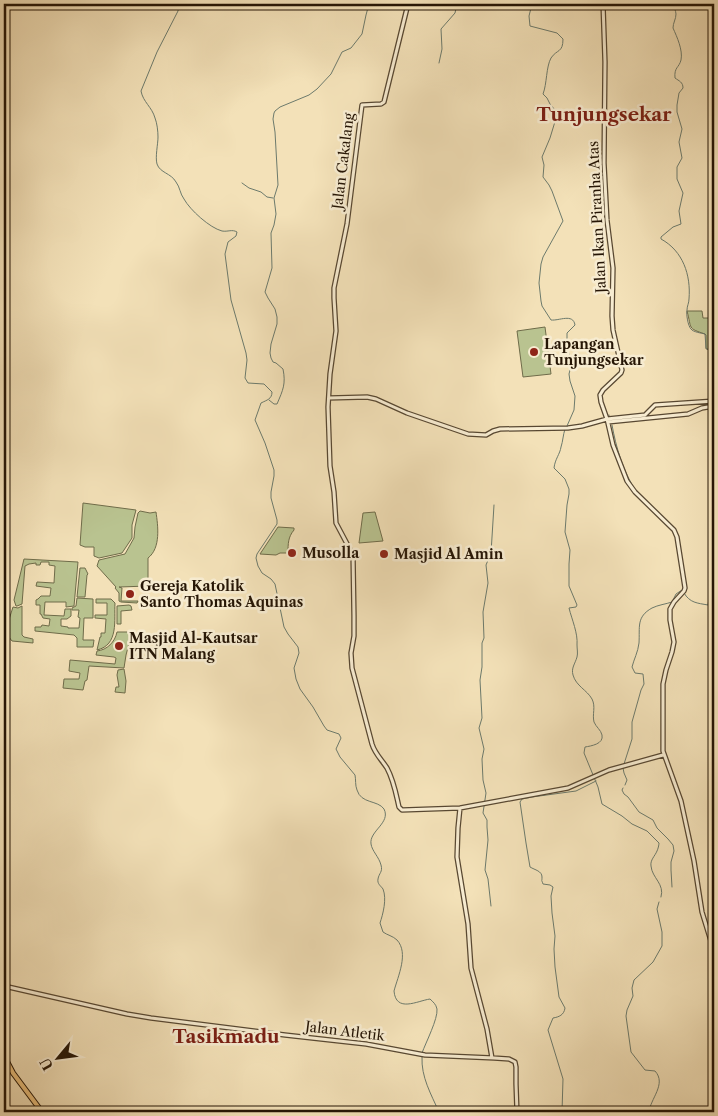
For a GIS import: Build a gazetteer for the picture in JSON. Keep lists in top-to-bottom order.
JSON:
{
  "streets": {
    "street": ["Jalan Cakalang", "Jalan Ikan Piranha Atas", "Jalan Atletik"]
  },
  "districts": ["Tunjungsekar", "Tasikmadu"],
  "places": [
    "Lapangan Tunjungsekar",
    "Musolla",
    "Masjid Al Amin",
    "Gereja Katolik Santo Thomas Aquinas",
    "Masjid Al-Kautsar ITN Malang"
  ],
  "north": "bottom left"
}
